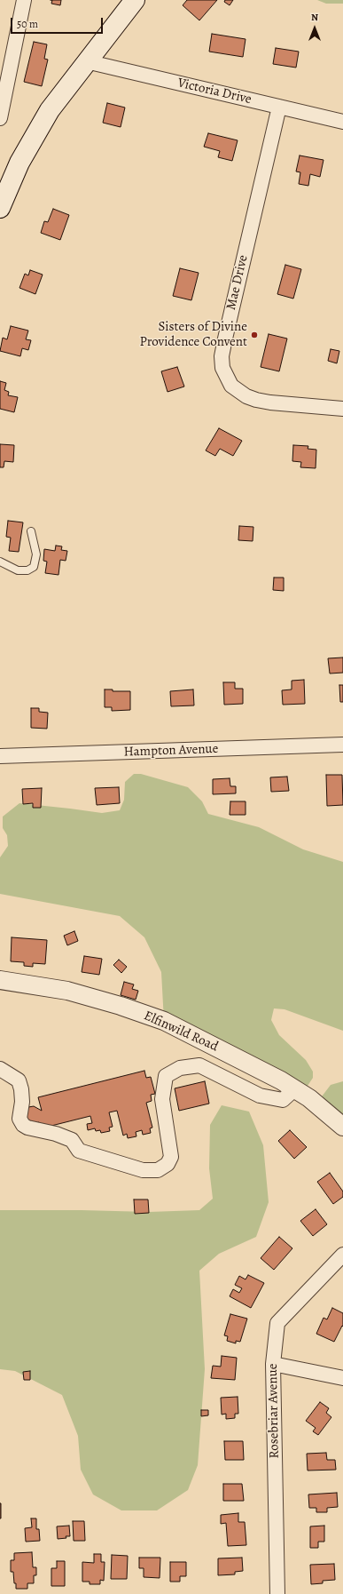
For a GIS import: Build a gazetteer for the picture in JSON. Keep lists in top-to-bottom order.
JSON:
{
  "streets": {
    "street": [
      "Victoria Drive",
      "Mae Drive",
      "Hampton Avenue",
      "Elfinwild Road",
      "Rosebriar Avenue"
    ]
  },
  "crossings": [
    ["Victoria Drive", "Mae Drive"]
  ],
  "places": ["Sisters of Divine Providence Convent"],
  "scale_bar": "50 m",
  "north": "top"
}
